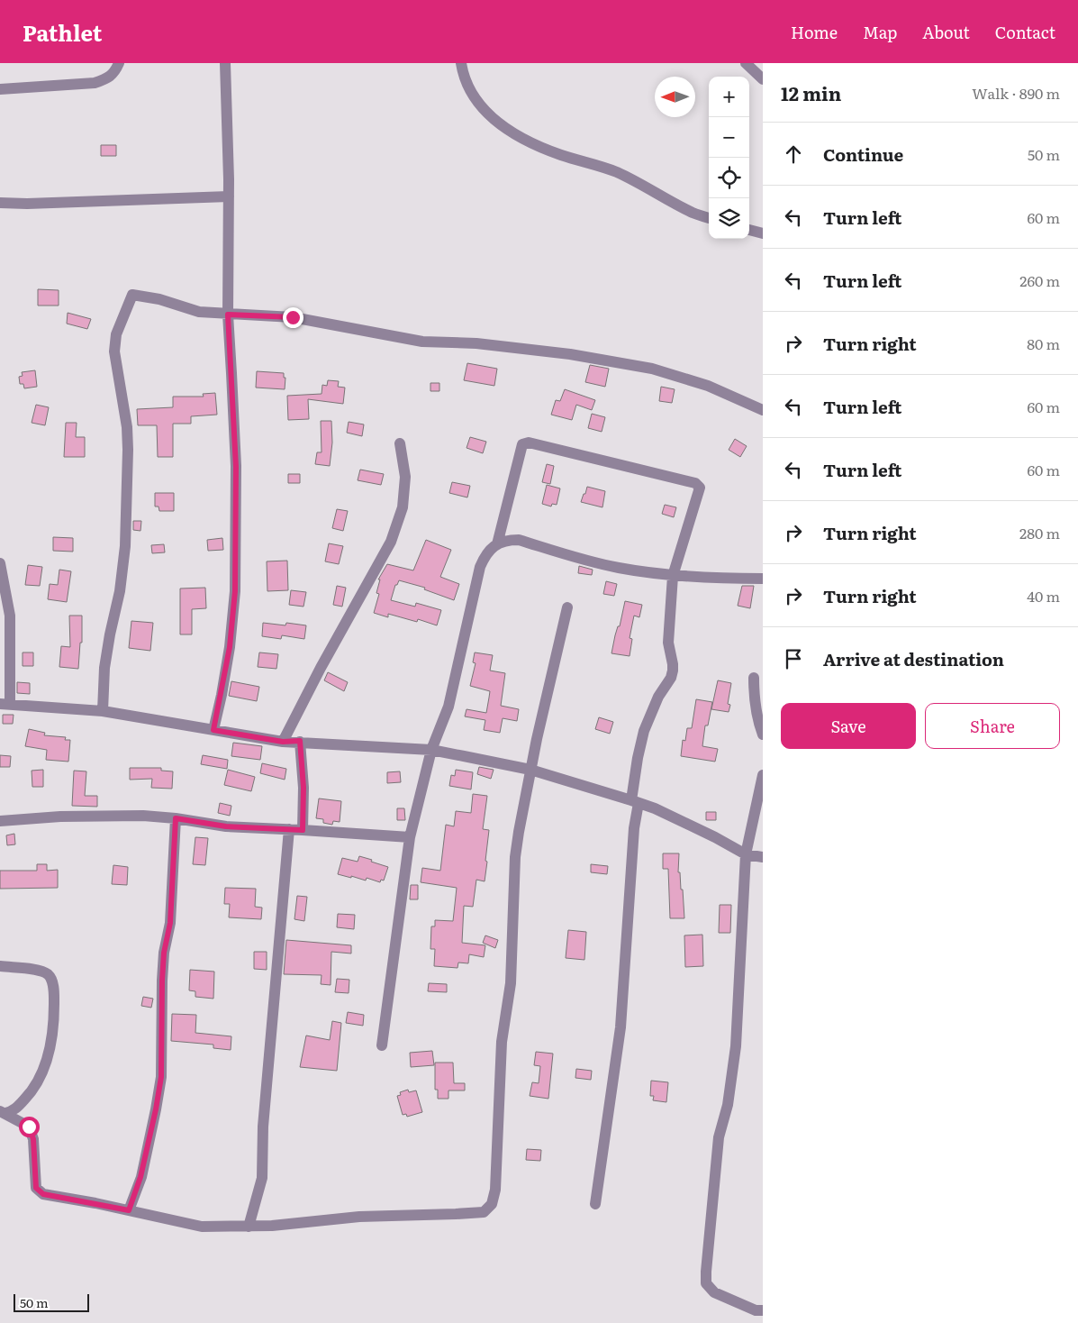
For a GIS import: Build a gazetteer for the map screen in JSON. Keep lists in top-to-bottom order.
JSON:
{
  "scale_bar": "50 m",
  "north": "left",
  "page": {
    "header": "Pathlet",
    "nav": [
      "Home",
      "Map",
      "About",
      "Contact"
    ],
    "heading": ["12 min", "Walk · 890 m"],
    "map_buttons": ["+", "−"],
    "list": [
      ["Continue", "50 m"],
      ["Turn left", "60 m"],
      ["Turn left", "260 m"],
      ["Turn right", "80 m"],
      ["Turn left", "60 m"],
      ["Turn left", "60 m"],
      ["Turn right", "280 m"],
      ["Turn right", "40 m"],
      "Arrive at destination"
    ],
    "buttons": ["Save", "Share"],
    "scale": "50 m"
  }
}
